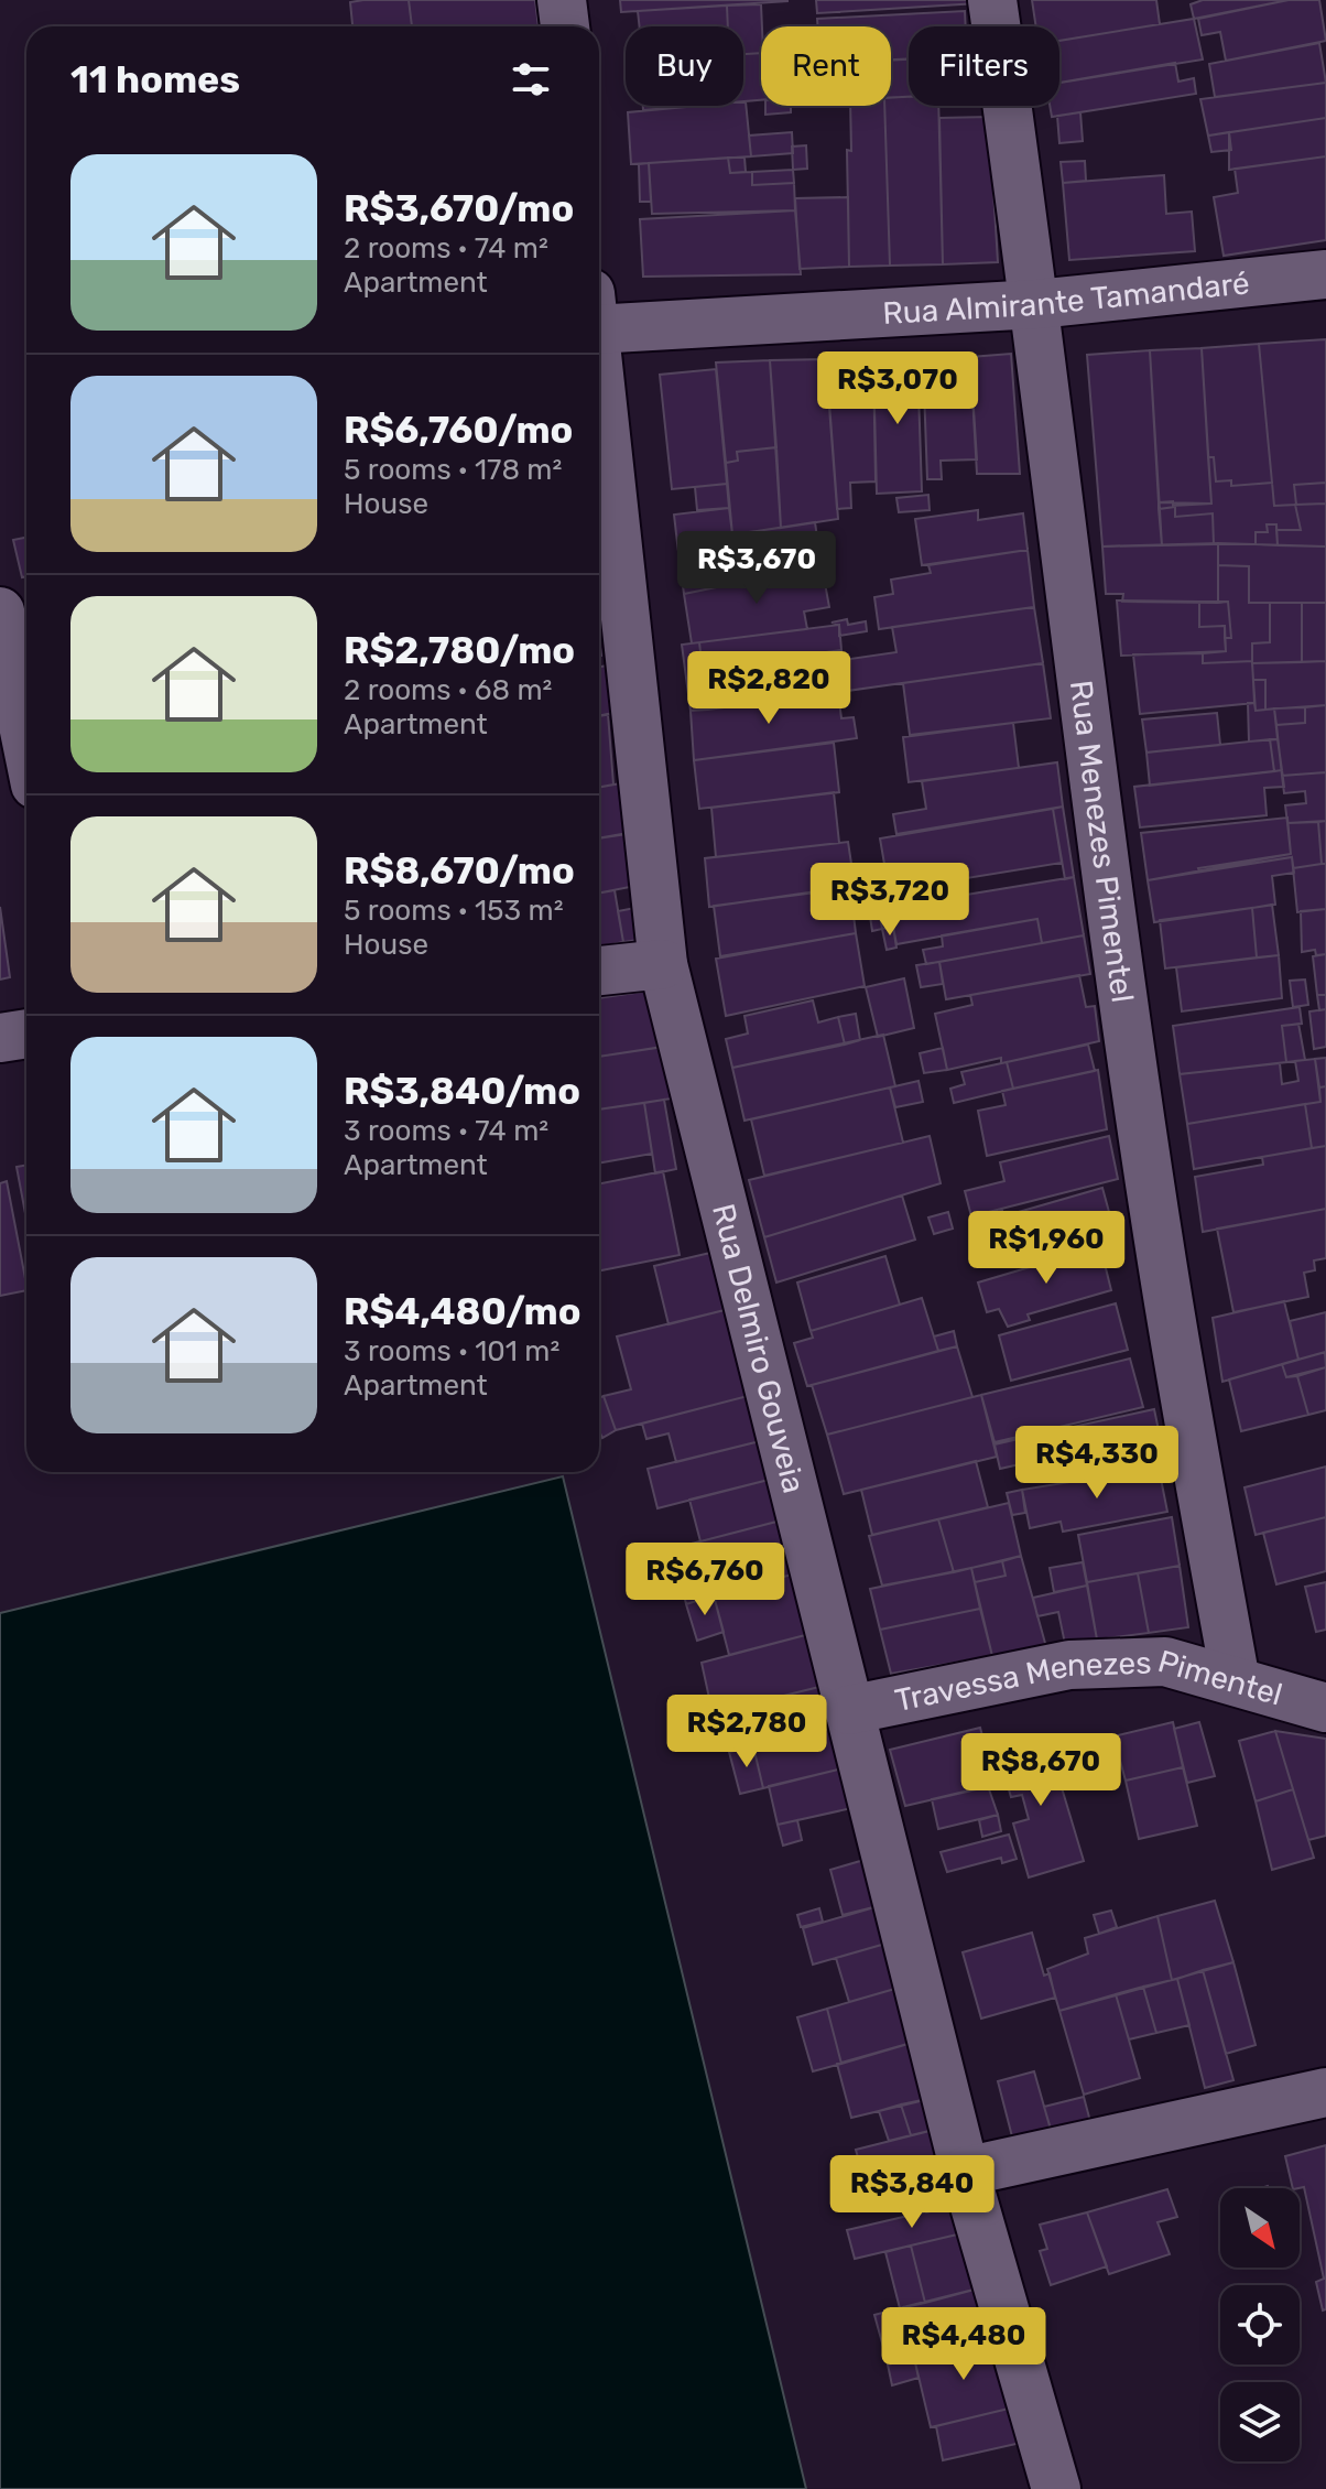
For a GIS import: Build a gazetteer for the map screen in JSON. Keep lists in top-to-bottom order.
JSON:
{
  "streets": {
    "street": [
      "Rua Almirante Tamandaré",
      "Rua Menezes Pimentel",
      "Rua Delmiro Gouveia",
      "Travessa Menezes Pimentel"
    ]
  },
  "crossings": [
    ["Rua Almirante Tamandaré", "Rua Menezes Pimentel"],
    ["Rua Menezes Pimentel", "Travessa Menezes Pimentel"],
    ["Rua Delmiro Gouveia", "Travessa Menezes Pimentel"]
  ],
  "north": "bottom right",
  "page": {
    "chip": ["Buy", "Rent", "Filters"],
    "heading": "11 homes",
    "list": [
      {
        "name": "R$3,670/mo",
        "note": "2 rooms · 74 m² · Apartment"
      },
      {
        "name": "R$6,760/mo",
        "note": "5 rooms · 178 m² · House"
      },
      {
        "name": "R$2,780/mo",
        "note": "2 rooms · 68 m² · Apartment"
      },
      {
        "name": "R$8,670/mo",
        "note": "5 rooms · 153 m² · House"
      },
      {
        "name": "R$3,840/mo",
        "note": "3 rooms · 74 m² · Apartment"
      },
      {
        "name": "R$4,480/mo",
        "note": "3 rooms · 101 m² · Apartment"
      }
    ],
    "price": [
      "R$3,070",
      "R$3,670",
      "R$2,820",
      "R$3,720",
      "R$1,960",
      "R$4,330",
      "R$6,760",
      "R$2,780",
      "R$8,670",
      "R$3,840",
      "R$4,480"
    ]
  }
}
